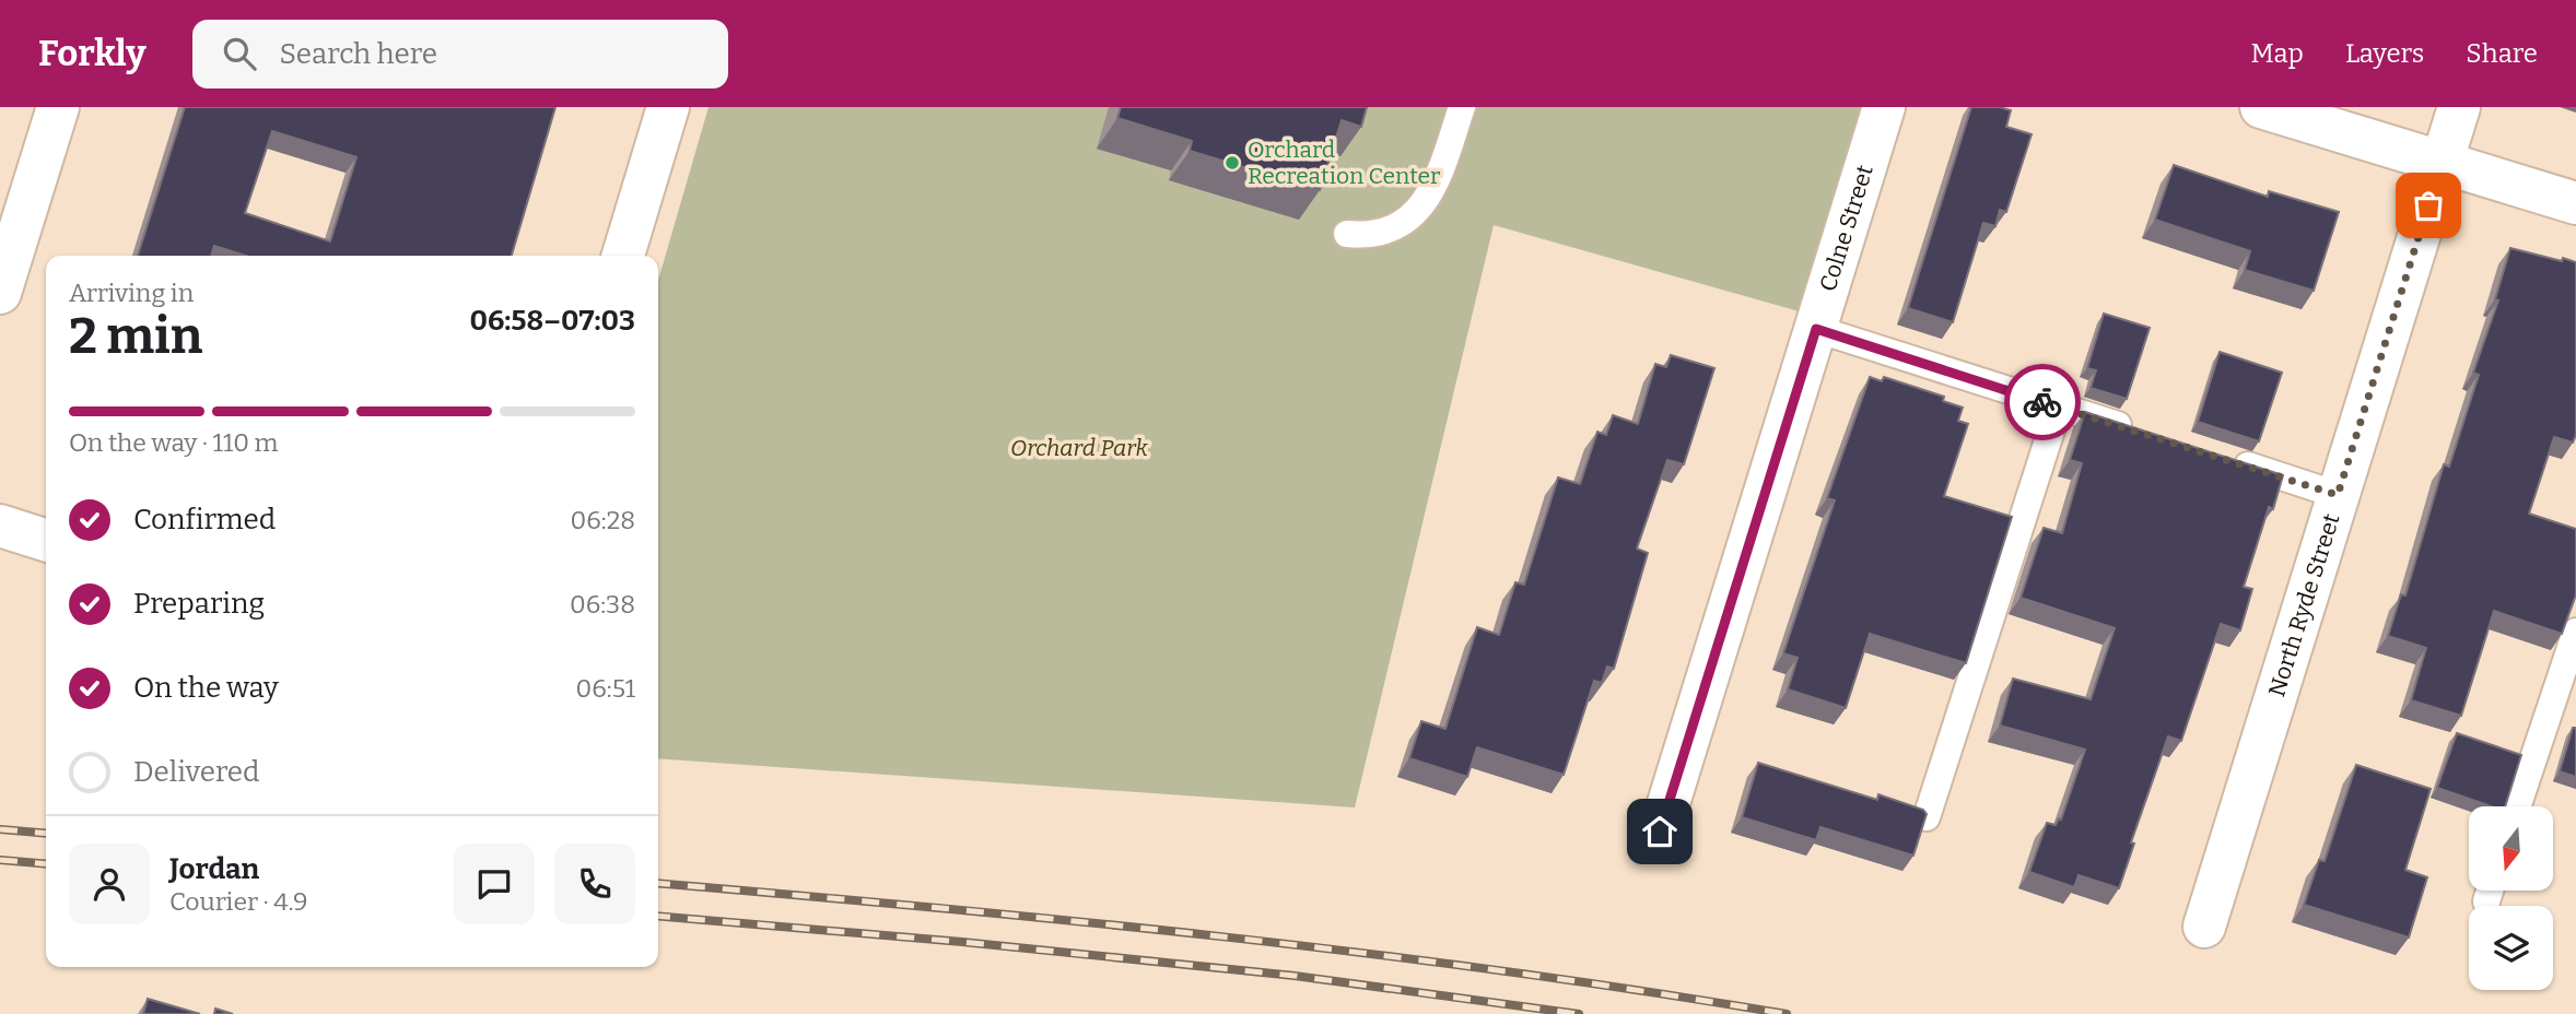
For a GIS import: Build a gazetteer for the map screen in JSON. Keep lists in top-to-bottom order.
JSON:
{
  "streets": {
    "street": ["Colne Street", "North Ryde Street"]
  },
  "parks": ["Orchard Park"],
  "places": ["Orchard Recreation Center"],
  "north": "bottom",
  "page": {
    "header": "Forkly",
    "search": "Search here",
    "nav": ["Map", "Layers", "Share"],
    "heading": ["2 min", "Arriving in", "06:58–07:03"],
    "panel": ["Jordan", "Courier · 4.9"],
    "bar": "On the way · 110 m",
    "list": [
      ["Confirmed", "06:28"],
      ["Preparing", "06:38"],
      ["On the way", "06:51"],
      "Delivered"
    ]
  }
}
